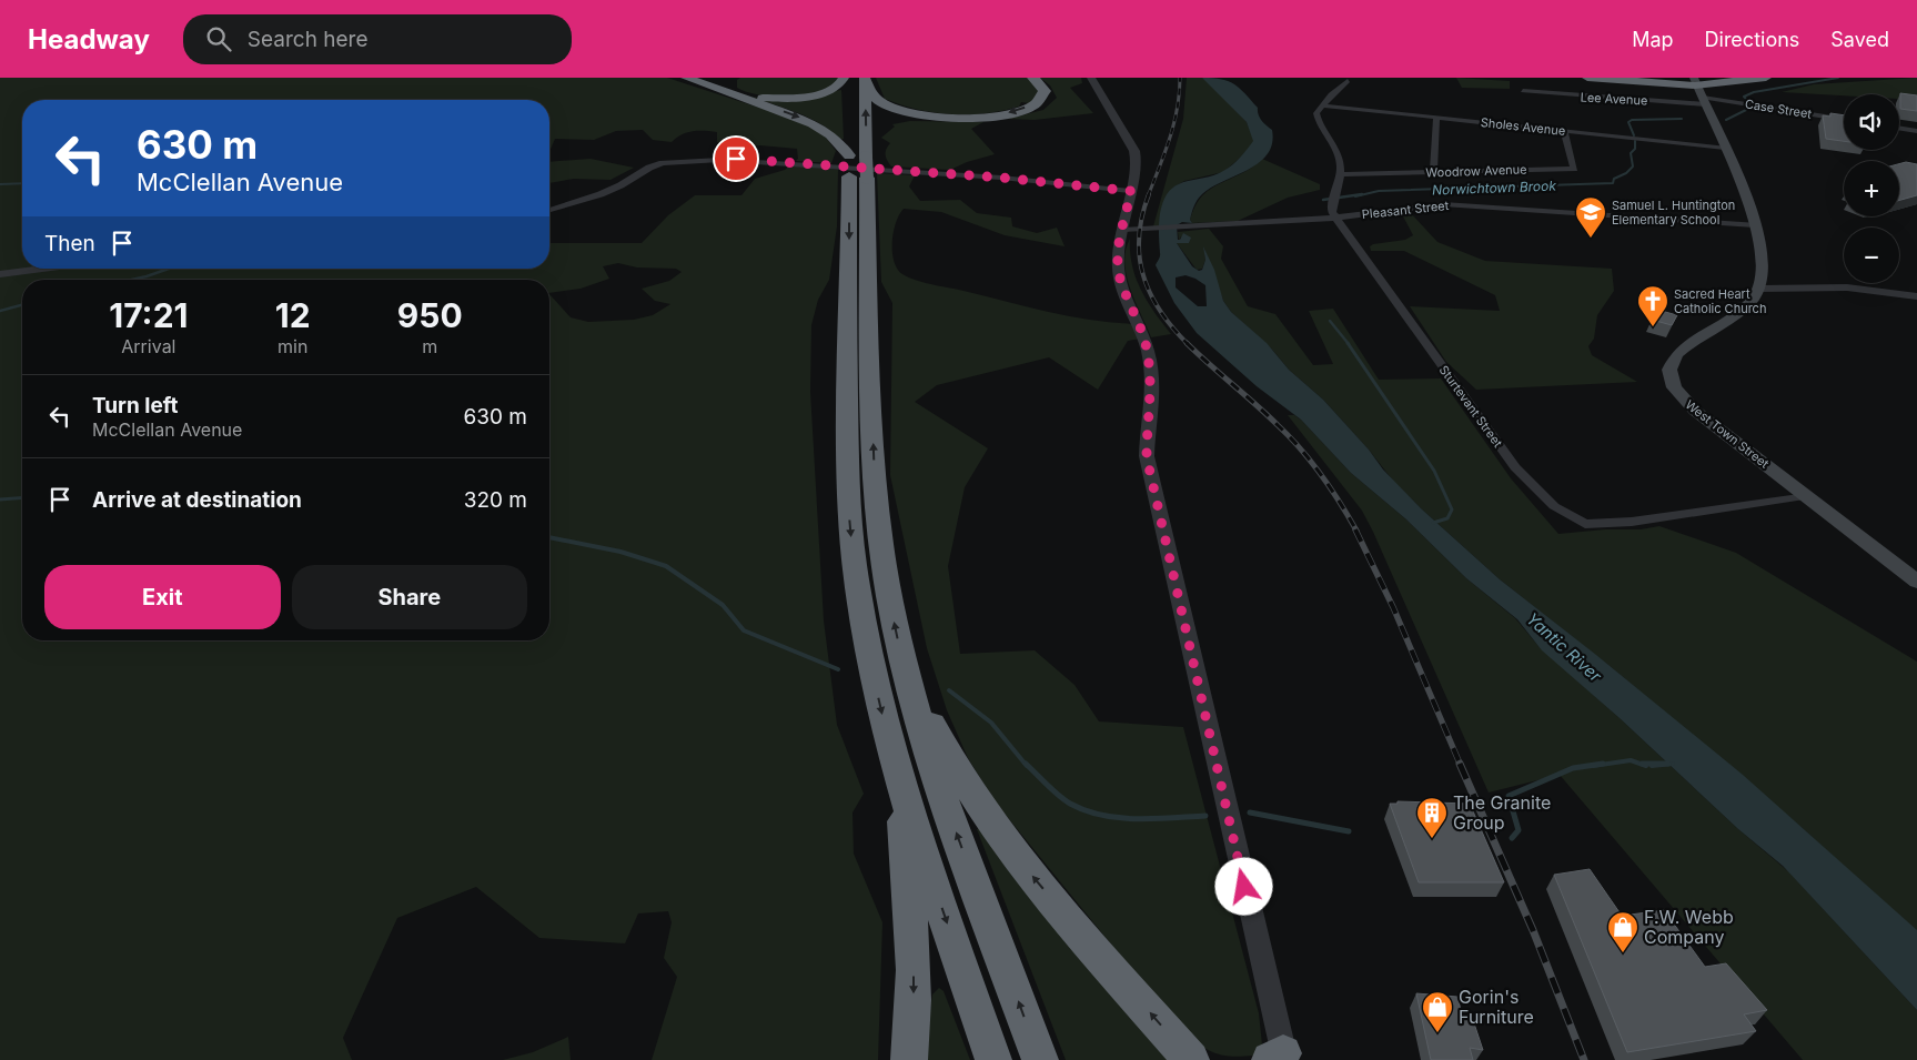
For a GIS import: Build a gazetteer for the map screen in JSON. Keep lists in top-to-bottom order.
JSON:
{
  "streets": {
    "main road": ["West Town Street"],
    "street": [
      "Lee Avenue",
      "Case Street",
      "Sholes Avenue",
      "Woodrow Avenue",
      "Pleasant Street",
      "Sturtevant Street"
    ]
  },
  "crossings": [
    ["Lee Avenue", "Case Street"],
    ["Sholes Avenue", "Woodrow Avenue"],
    ["Woodrow Avenue", "Sturtevant Street"],
    ["Pleasant Street", "Sturtevant Street"],
    ["Sturtevant Street", "West Town Street"]
  ],
  "water": ["Norwichtown Brook", "Yantic River"],
  "places": {
    "school or university": ["Samuel L. Huntington Elementary School"],
    "church": ["Sacred Heart Catholic Church"],
    "building": ["The Granite Group"],
    "shop": ["F.W. Webb Company", "Gorin's Furniture"]
  },
  "page": {
    "header": "Headway",
    "search": "Search here",
    "nav": ["Map", "Directions", "Saved"],
    "map_buttons": ["+", "−"],
    "turn": ["630 m", "McClellan Avenue"],
    "then": "Then",
    "eta": [
      "17:21",
      "Arrival",
      "12",
      "min",
      "950",
      "m"
    ],
    "list": [
      {
        "name": "Turn left",
        "note": "McClellan Avenue",
        "value": "630 m"
      },
      {
        "name": "Arrive at destination",
        "value": "320 m"
      }
    ],
    "buttons": ["Exit", "Share"]
  }
}
